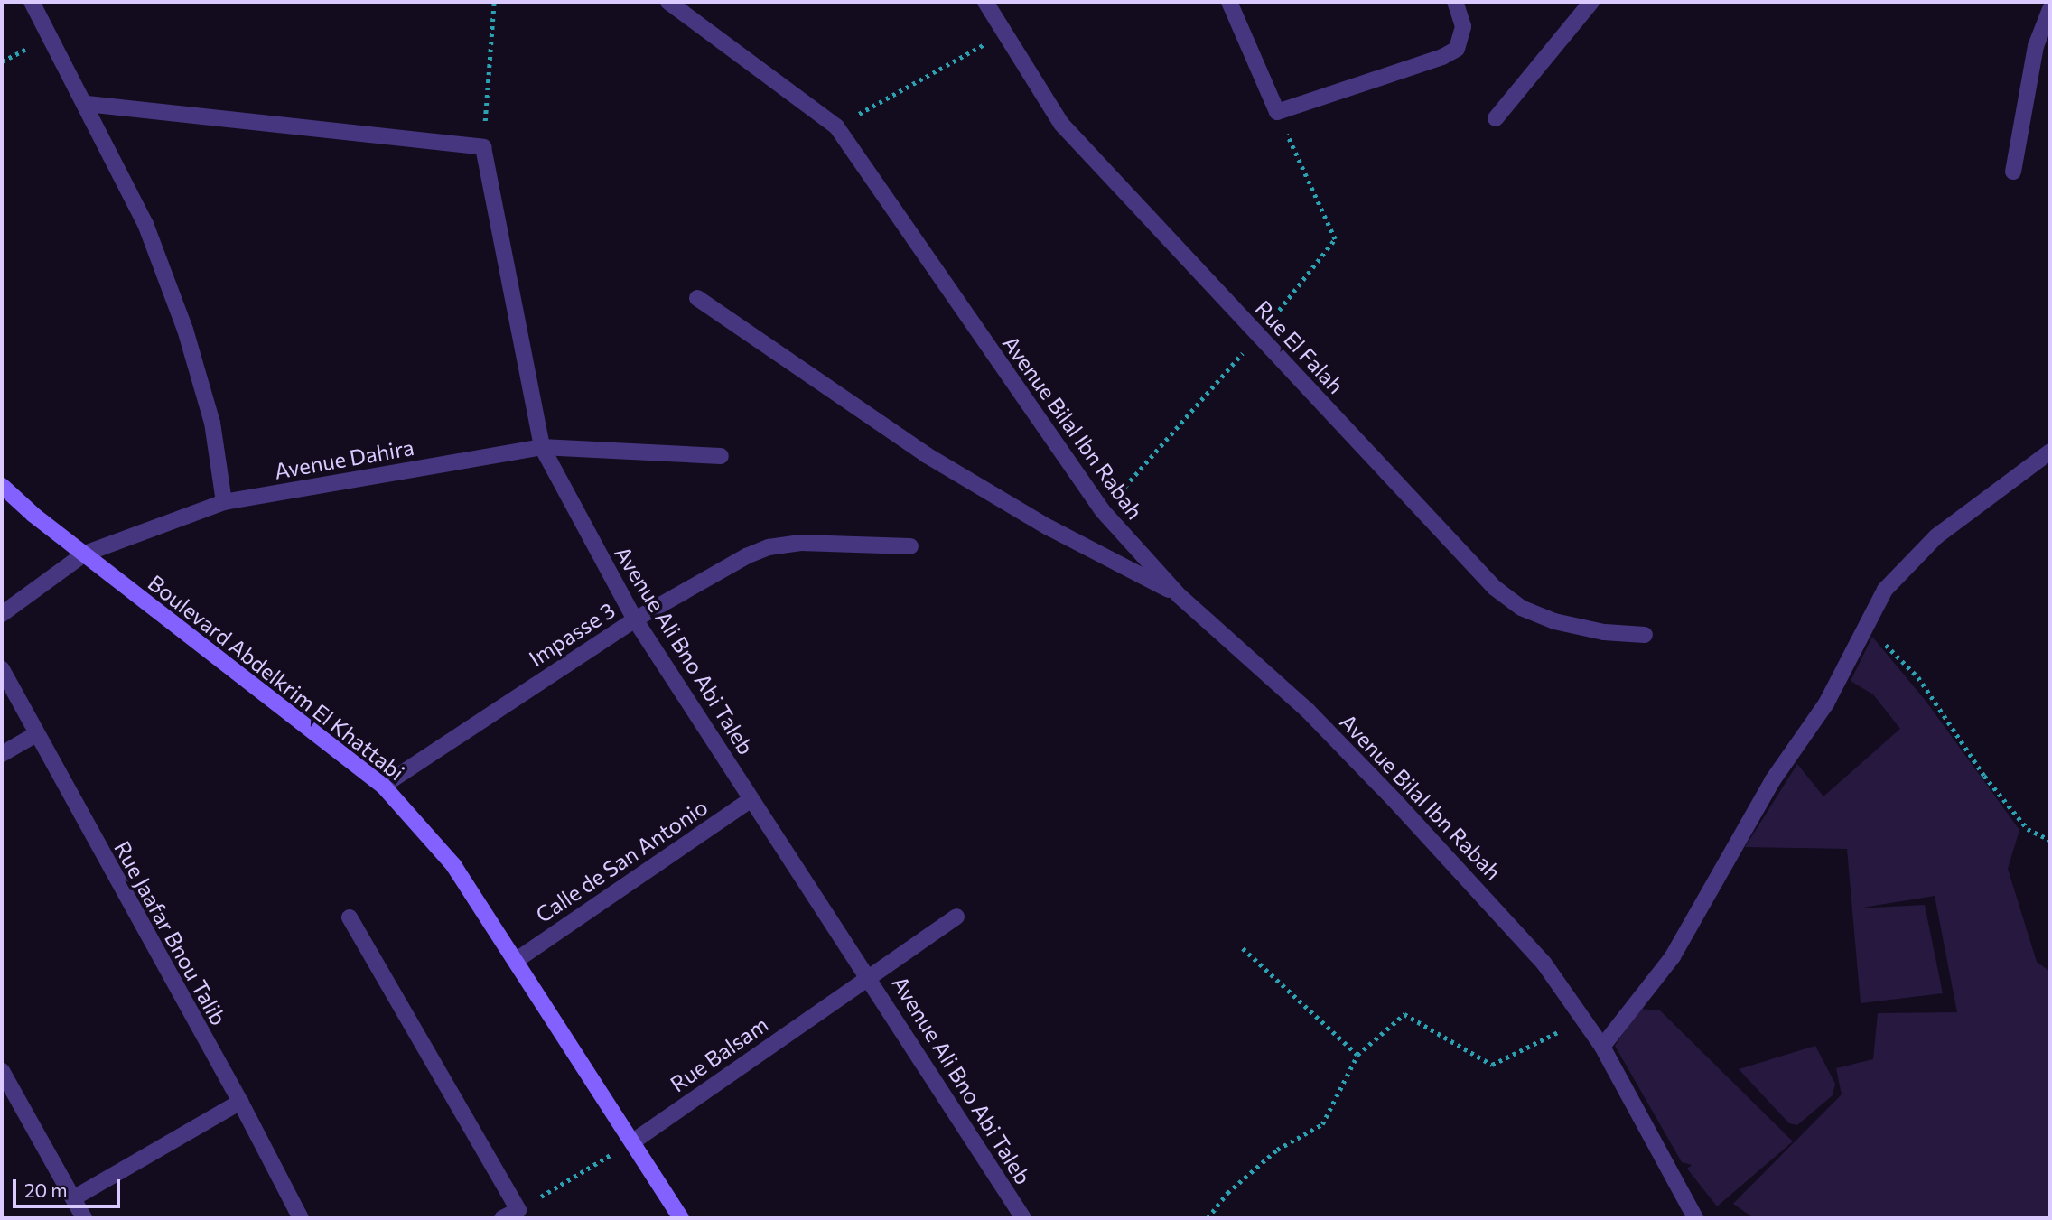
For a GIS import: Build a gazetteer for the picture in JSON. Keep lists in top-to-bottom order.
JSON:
{
  "streets": {
    "street": [
      "Rue El Falah",
      "Avenue Bilal Ibn Rabah",
      "Avenue Dahira",
      "Impasse 3",
      "Avenue Ali Bno Abi Taleb",
      "Boulevard Abdelkrim El Khattabi",
      "Calle de San Antonio",
      "Rue Jaafar Bnou Talib",
      "Rue Balsam"
    ]
  },
  "crossings": [
    ["Avenue Dahira", "Avenue Ali Bno Abi Taleb"],
    ["Avenue Dahira", "Boulevard Abdelkrim El Khattabi"],
    ["Impasse 3", "Avenue Ali Bno Abi Taleb"],
    ["Impasse 3", "Boulevard Abdelkrim El Khattabi"],
    ["Avenue Ali Bno Abi Taleb", "Calle de San Antonio"],
    ["Avenue Ali Bno Abi Taleb", "Rue Balsam"],
    ["Boulevard Abdelkrim El Khattabi", "Calle de San Antonio"],
    ["Boulevard Abdelkrim El Khattabi", "Rue Balsam"]
  ],
  "scale_bar": "20 m"
}
